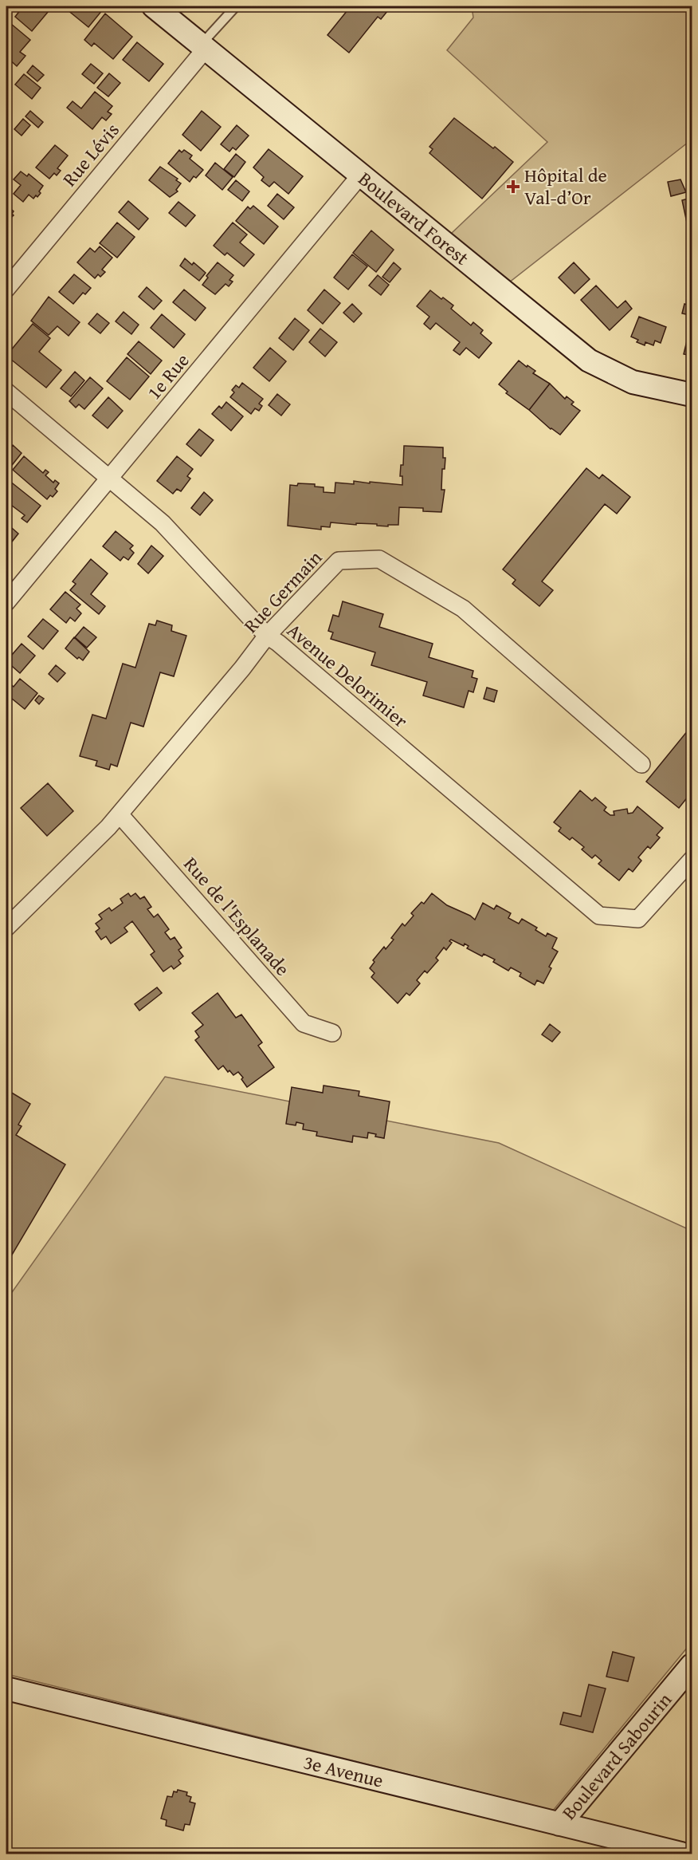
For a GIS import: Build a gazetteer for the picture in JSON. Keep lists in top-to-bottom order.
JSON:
{
  "streets": {
    "street": [
      "Rue Lévis",
      "Boulevard Forest",
      "1e Rue",
      "Rue Germain",
      "Avenue Delorimier",
      "Rue de l'Esplanade",
      "Boulevard Sabourin",
      "3e Avenue"
    ]
  },
  "crossings": [
    ["Rue Lévis", "Boulevard Forest"],
    ["Boulevard Forest", "1e Rue"],
    ["1e Rue", "Avenue Delorimier"],
    ["Rue Germain", "Avenue Delorimier"],
    ["Rue Germain", "Rue de l'Esplanade"],
    ["Boulevard Sabourin", "3e Avenue"]
  ],
  "places": {
    "health": ["Hôpital de Val-d’Or"]
  }
}
